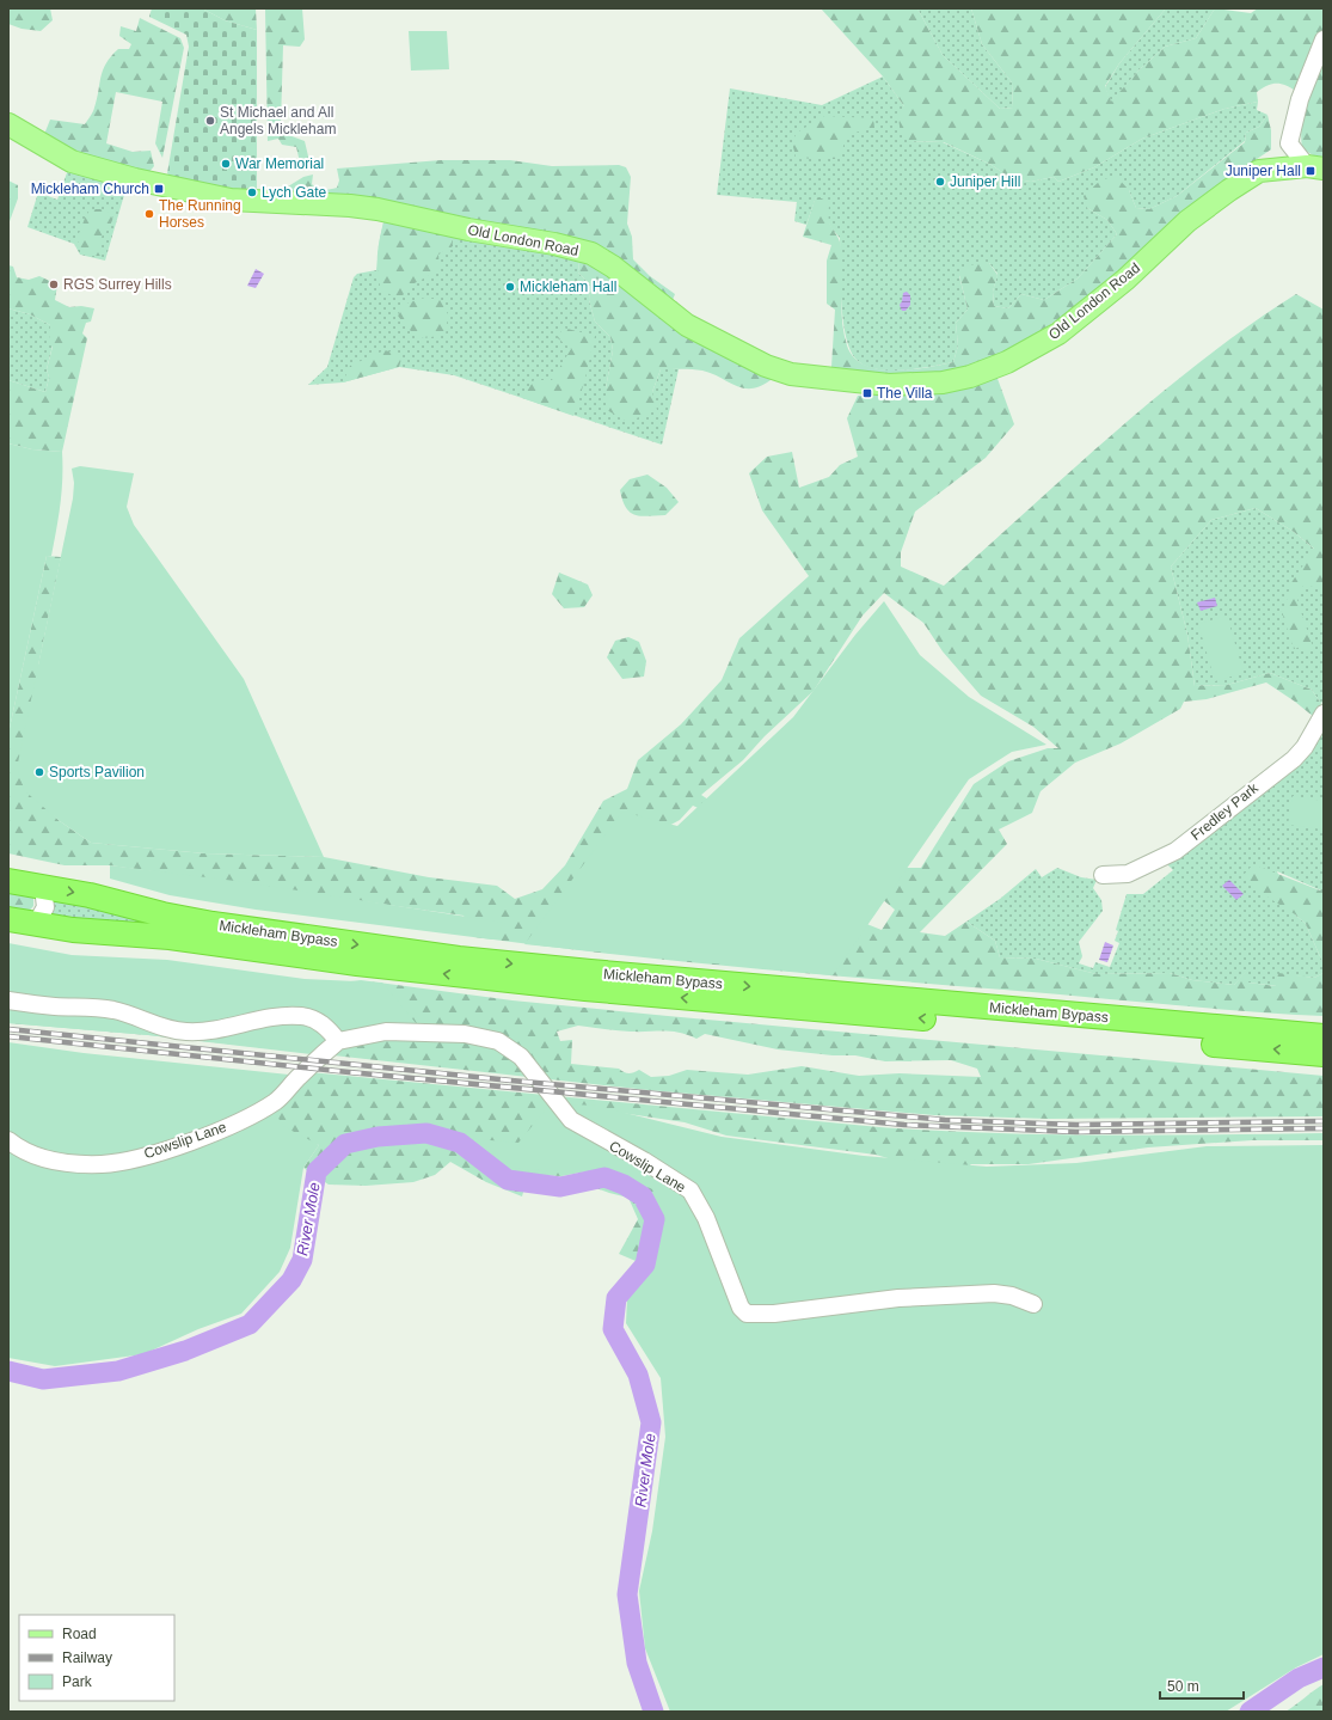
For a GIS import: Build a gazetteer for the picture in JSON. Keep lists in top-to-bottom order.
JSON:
{
  "streets": {
    "highway": ["Mickleham Bypass"],
    "main road": ["Old London Road"],
    "street": ["Fredley Park", "Cowslip Lane"]
  },
  "water": ["River Mole"],
  "places": {
    "other": [
      "St Michael and All Angels Mickleham",
      "War Memorial",
      "Juniper Hill",
      "Lych Gate",
      "The Running Horses",
      "RGS Surrey Hills",
      "Mickleham Hall",
      "Sports Pavilion"
    ],
    "transit": ["Juniper Hall", "Mickleham Church", "The Villa"]
  },
  "legend": ["Road", "Railway", "Park"],
  "scale_bar": "50 m"
}
